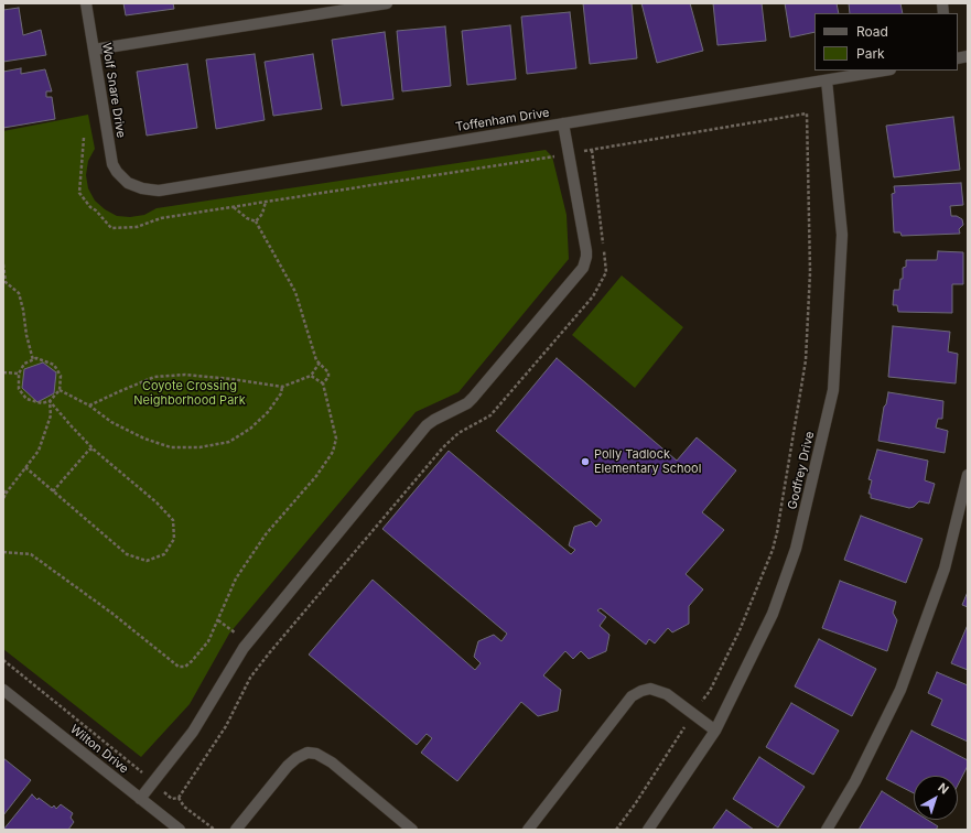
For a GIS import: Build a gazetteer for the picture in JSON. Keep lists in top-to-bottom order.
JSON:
{
  "streets": {
    "street": [
      "Wolf Snare Drive",
      "Toffenham Drive",
      "Godfrey Drive",
      "Wilton Drive"
    ]
  },
  "crossings": [
    ["Wolf Snare Drive", "Toffenham Drive"],
    ["Toffenham Drive", "Godfrey Drive"]
  ],
  "parks": ["Coyote Crossing Neighborhood Park"],
  "places": ["Polly Tadlock Elementary School"],
  "legend": ["Road", "Park"],
  "north": "top right"
}
